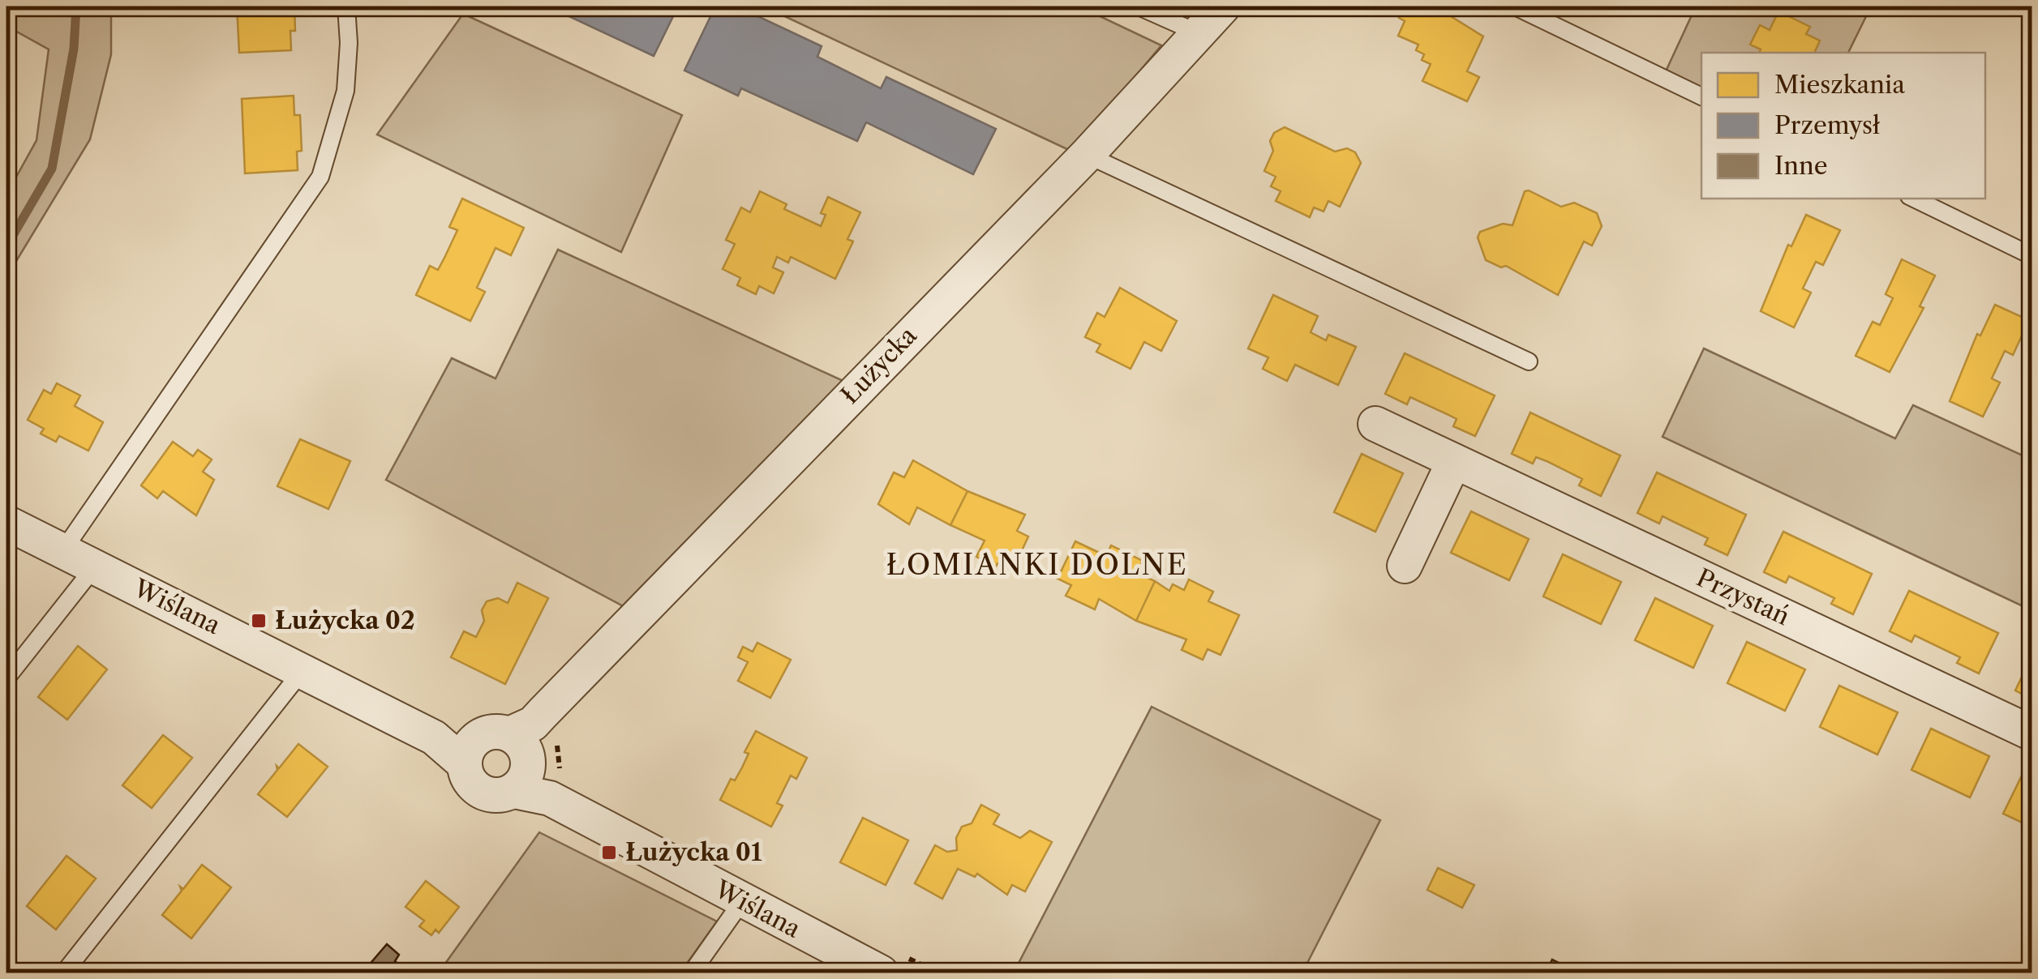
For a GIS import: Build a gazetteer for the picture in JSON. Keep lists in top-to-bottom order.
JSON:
{
  "streets": {
    "street": ["Łużycka", "Przystań", "Wiślana"]
  },
  "crossings": [
    ["Łużycka", "Wiślana"]
  ],
  "districts": ["ŁOMIANKI DOLNE"],
  "places": {
    "transit": ["Łużycka 02", "Łużycka 01"]
  },
  "legend": ["Mieszkania", "Przemysł", "Inne"]
}
